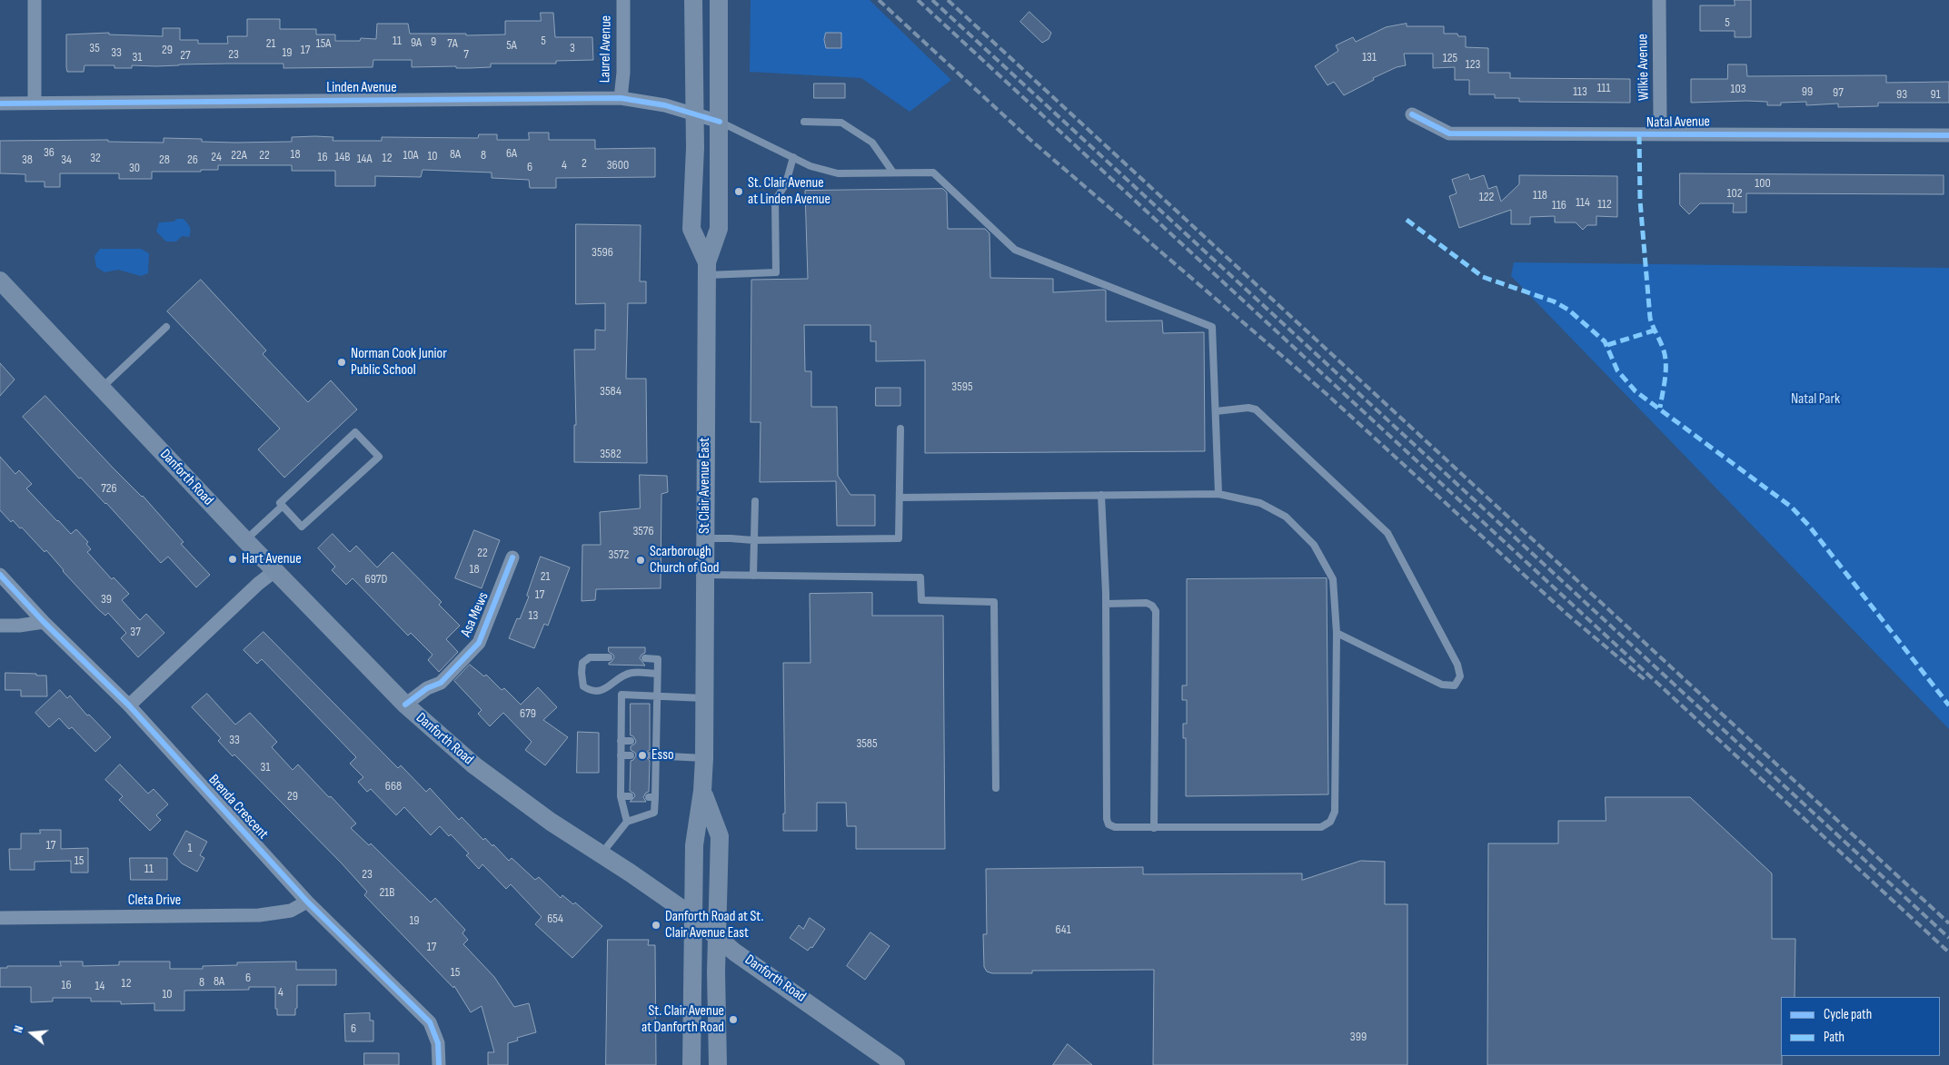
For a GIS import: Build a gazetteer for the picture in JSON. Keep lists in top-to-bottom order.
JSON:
{
  "streets": {
    "main road": ["Danforth Road", "St Clair Avenue East"],
    "street": [
      "Laurel Avenue",
      "Wilkie Avenue",
      "Linden Avenue",
      "Natal Avenue",
      "Asa Mews",
      "Brenda Crescent",
      "Cleta Drive"
    ]
  },
  "crossings": [
    ["Laurel Avenue", "Linden Avenue"],
    ["Wilkie Avenue", "Natal Avenue"],
    ["Linden Avenue", "St Clair Avenue East"],
    ["Danforth Road", "St Clair Avenue East"],
    ["Danforth Road", "Asa Mews"],
    ["Brenda Crescent", "Cleta Drive"]
  ],
  "parks": ["Natal Park"],
  "places": [
    "St. Clair Avenue at Linden Avenue",
    "Norman Cook Junior Public School",
    "Hart Avenue",
    "Scarborough Church of God",
    "Esso",
    "Danforth Road at St. Clair Avenue East",
    "St. Clair Avenue at Danforth Road"
  ],
  "house_numbers": [
    "5",
    "11",
    "5",
    "9",
    "9A",
    "21",
    "15A",
    "7A",
    "5A",
    "35",
    "3",
    "29",
    "17",
    "33",
    "19",
    "23",
    "7",
    "27",
    "31",
    "131",
    "125",
    "123",
    "111",
    "103",
    "113",
    "99",
    "97",
    "93",
    "91",
    "36",
    "6A",
    "18",
    "8A",
    "22A",
    "22",
    "10A",
    "8",
    "10",
    "24",
    "16",
    "14B",
    "32",
    "12",
    "14A",
    "38",
    "34",
    "28",
    "26",
    "2",
    "4",
    "3600",
    "6",
    "30",
    "100",
    "102",
    "118",
    "122",
    "114",
    "112",
    "116",
    "3596",
    "3595",
    "3584",
    "3582",
    "726",
    "3576",
    "22",
    "3572",
    "18",
    "21",
    "697D",
    "17",
    "39",
    "13",
    "37",
    "679",
    "33",
    "3585",
    "31",
    "668",
    "29",
    "17",
    "1",
    "15",
    "11",
    "23",
    "21B",
    "654",
    "19",
    "641",
    "17",
    "15",
    "6",
    "8A",
    "8",
    "12",
    "16",
    "14",
    "4",
    "10",
    "6",
    "399"
  ],
  "legend": ["Cycle path", "Path"],
  "north": "left"
}
